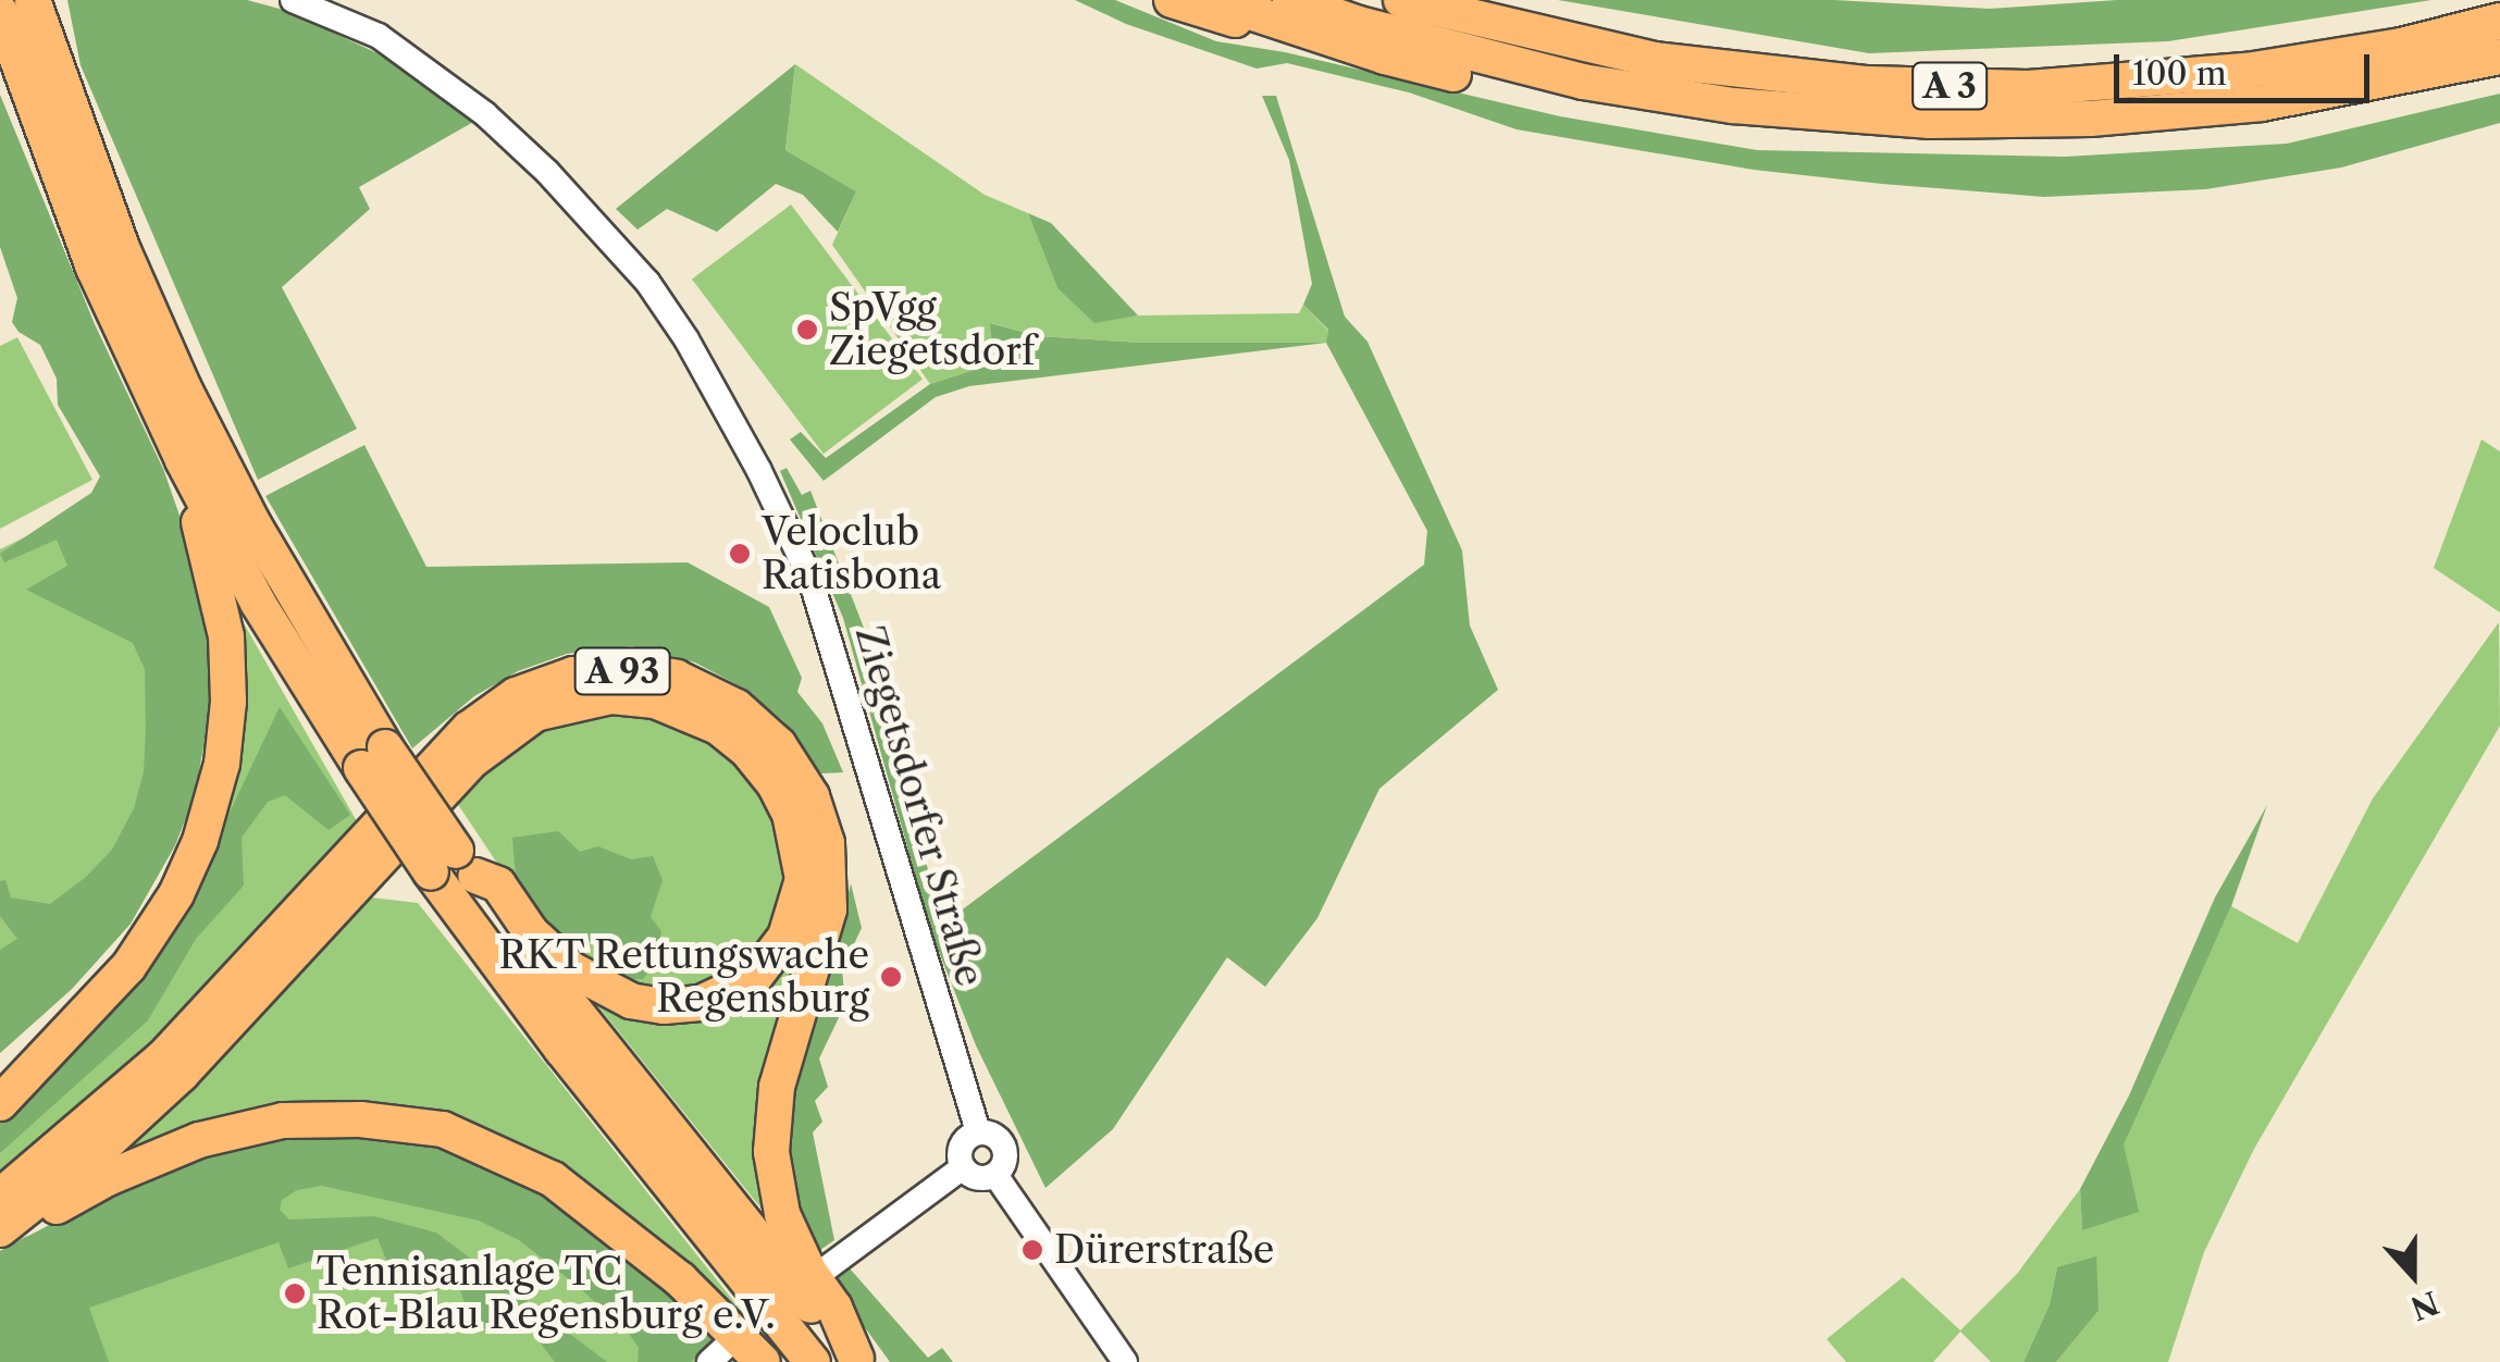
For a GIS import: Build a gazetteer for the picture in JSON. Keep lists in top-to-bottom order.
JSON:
{
  "streets": {
    "highway": ["A 3", "A 93"],
    "street": ["Ziegetsdorfer Straße"]
  },
  "places": [
    "SpVgg Ziegetsdorf",
    "Veloclub Ratisbona",
    "RKT Rettungswache Regensburg",
    "Dürerstraße",
    "Tennisanlage TC Rot-Blau Regensburg e.V."
  ],
  "scale_bar": "100 m",
  "north": "bottom"
}
